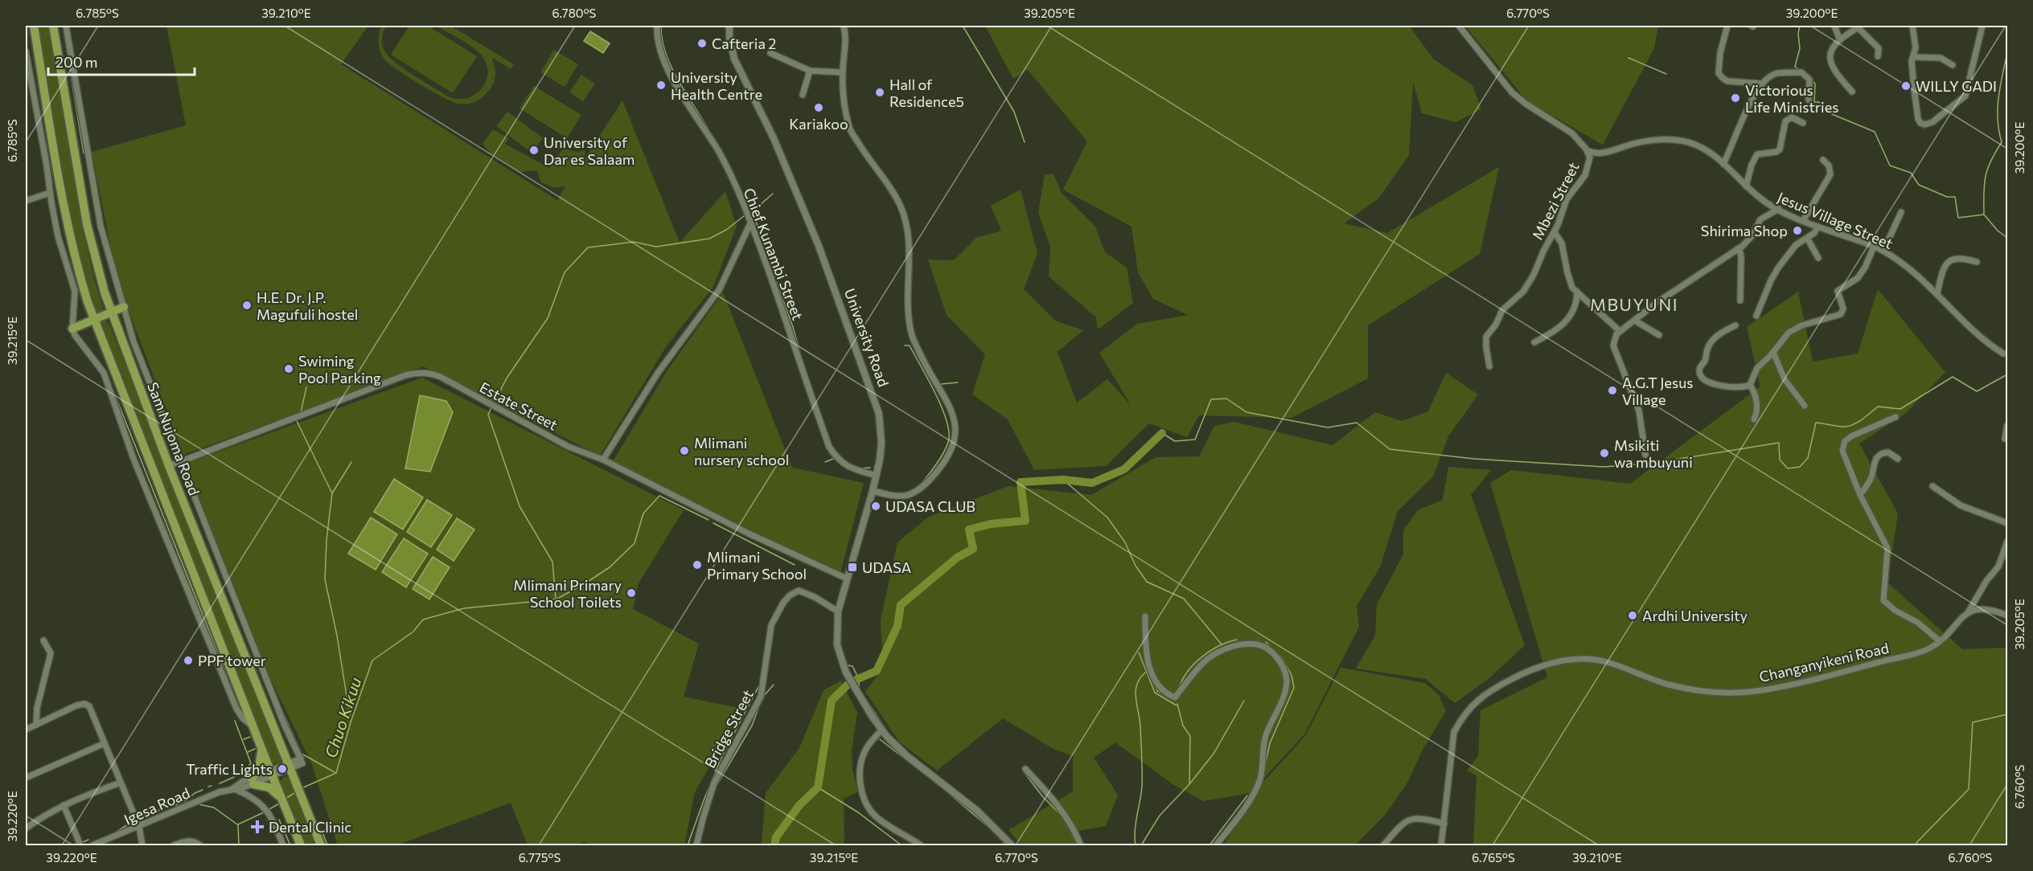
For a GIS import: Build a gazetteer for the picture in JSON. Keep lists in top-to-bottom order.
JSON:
{
  "streets": {
    "main road": ["Sam Nujoma Road"],
    "street": [
      "Mbezi Street",
      "Jesus Village Street",
      "Chief Kunambi Street",
      "University Road",
      "Estate Street",
      "Changanyikeni Road",
      "Bridge Street",
      "Igesa Road"
    ]
  },
  "crossings": [
    ["Mbezi Street", "Jesus Village Street"],
    ["Chief Kunambi Street", "University Road"],
    ["University Road", "Estate Street"],
    ["University Road", "Bridge Street"],
    ["Estate Street", "Sam Nujoma Road"],
    ["Estate Street", "Igesa Road"],
    ["Sam Nujoma Road", "Igesa Road"]
  ],
  "districts": ["MBUYUNI"],
  "water": ["Chuo Kikuu"],
  "places": {
    "other": [
      "Cafteria 2",
      "University Health Centre",
      "WILLY GADI",
      "Hall of Residence5",
      "Victorious Life Ministries",
      "Kariakoo",
      "University of Dar es Salaam",
      "Shirima Shop",
      "H.E. Dr. J.P. Magufuli hostel",
      "Swiming Pool Parking",
      "A.G.T Jesus Village",
      "Mlimani nursery school",
      "Msikiti wa mbuyuni",
      "UDASA CLUB",
      "Mlimani Primary School",
      "Mlimani Primary School Toilets",
      "Ardhi University",
      "PPF tower",
      "Traffic Lights"
    ],
    "transit": ["UDASA"],
    "health": ["Dental Clinic"]
  },
  "scale_bar": "200 m",
  "coordinates": [
    "6.785°S",
    "39.210°E",
    "6.780°S",
    "39.205°E",
    "6.770°S",
    "39.200°E",
    "39.215°E",
    "6.760°S",
    "39.220°E",
    "6.775°S",
    "6.765°S"
  ]
}
